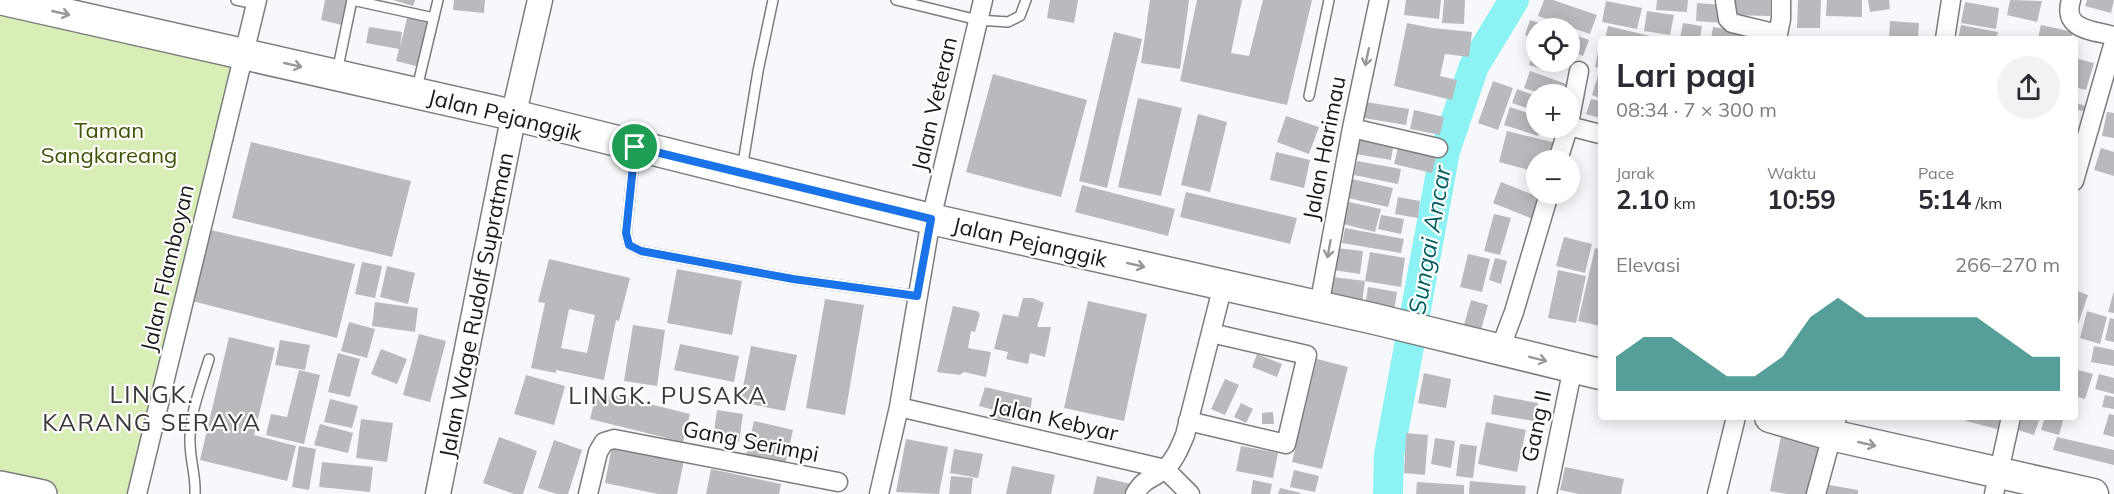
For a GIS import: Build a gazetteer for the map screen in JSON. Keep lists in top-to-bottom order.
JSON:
{
  "streets": {
    "main road": ["Jalan Pejanggik"],
    "street": [
      "Jalan Veteran",
      "Jalan Harimau",
      "Jalan Flamboyan",
      "Jalan Wage Rudolf Supratman",
      "Jalan Kebyar",
      "Gang II",
      "Gang Serimpi"
    ]
  },
  "crossings": [
    ["Jalan Veteran", "Jalan Pejanggik"],
    ["Jalan Veteran", "Jalan Kebyar"],
    ["Jalan Pejanggik", "Jalan Harimau"],
    ["Jalan Pejanggik", "Jalan Flamboyan"],
    ["Jalan Pejanggik", "Jalan Wage Rudolf Supratman"],
    ["Jalan Pejanggik", "Gang II"]
  ],
  "one_way": ["Jalan Pejanggik", "Jalan Harimau"],
  "districts": ["LINGK. KARANG SERAYA", "LINGK. PUSAKA"],
  "water": ["Sungai Ancar"],
  "parks": ["Taman Sangkareang"],
  "page": {
    "map_buttons": ["+", "−"],
    "heading": ["Lari pagi", "08:34 · 7 × 300 m"],
    "stats": [
      ["Jarak", "2.10 km"],
      ["Waktu", "10:59"],
      ["Pace", "5:14 /km"]
    ],
    "chart": ["Elevasi", "266–270 m"]
  }
}
